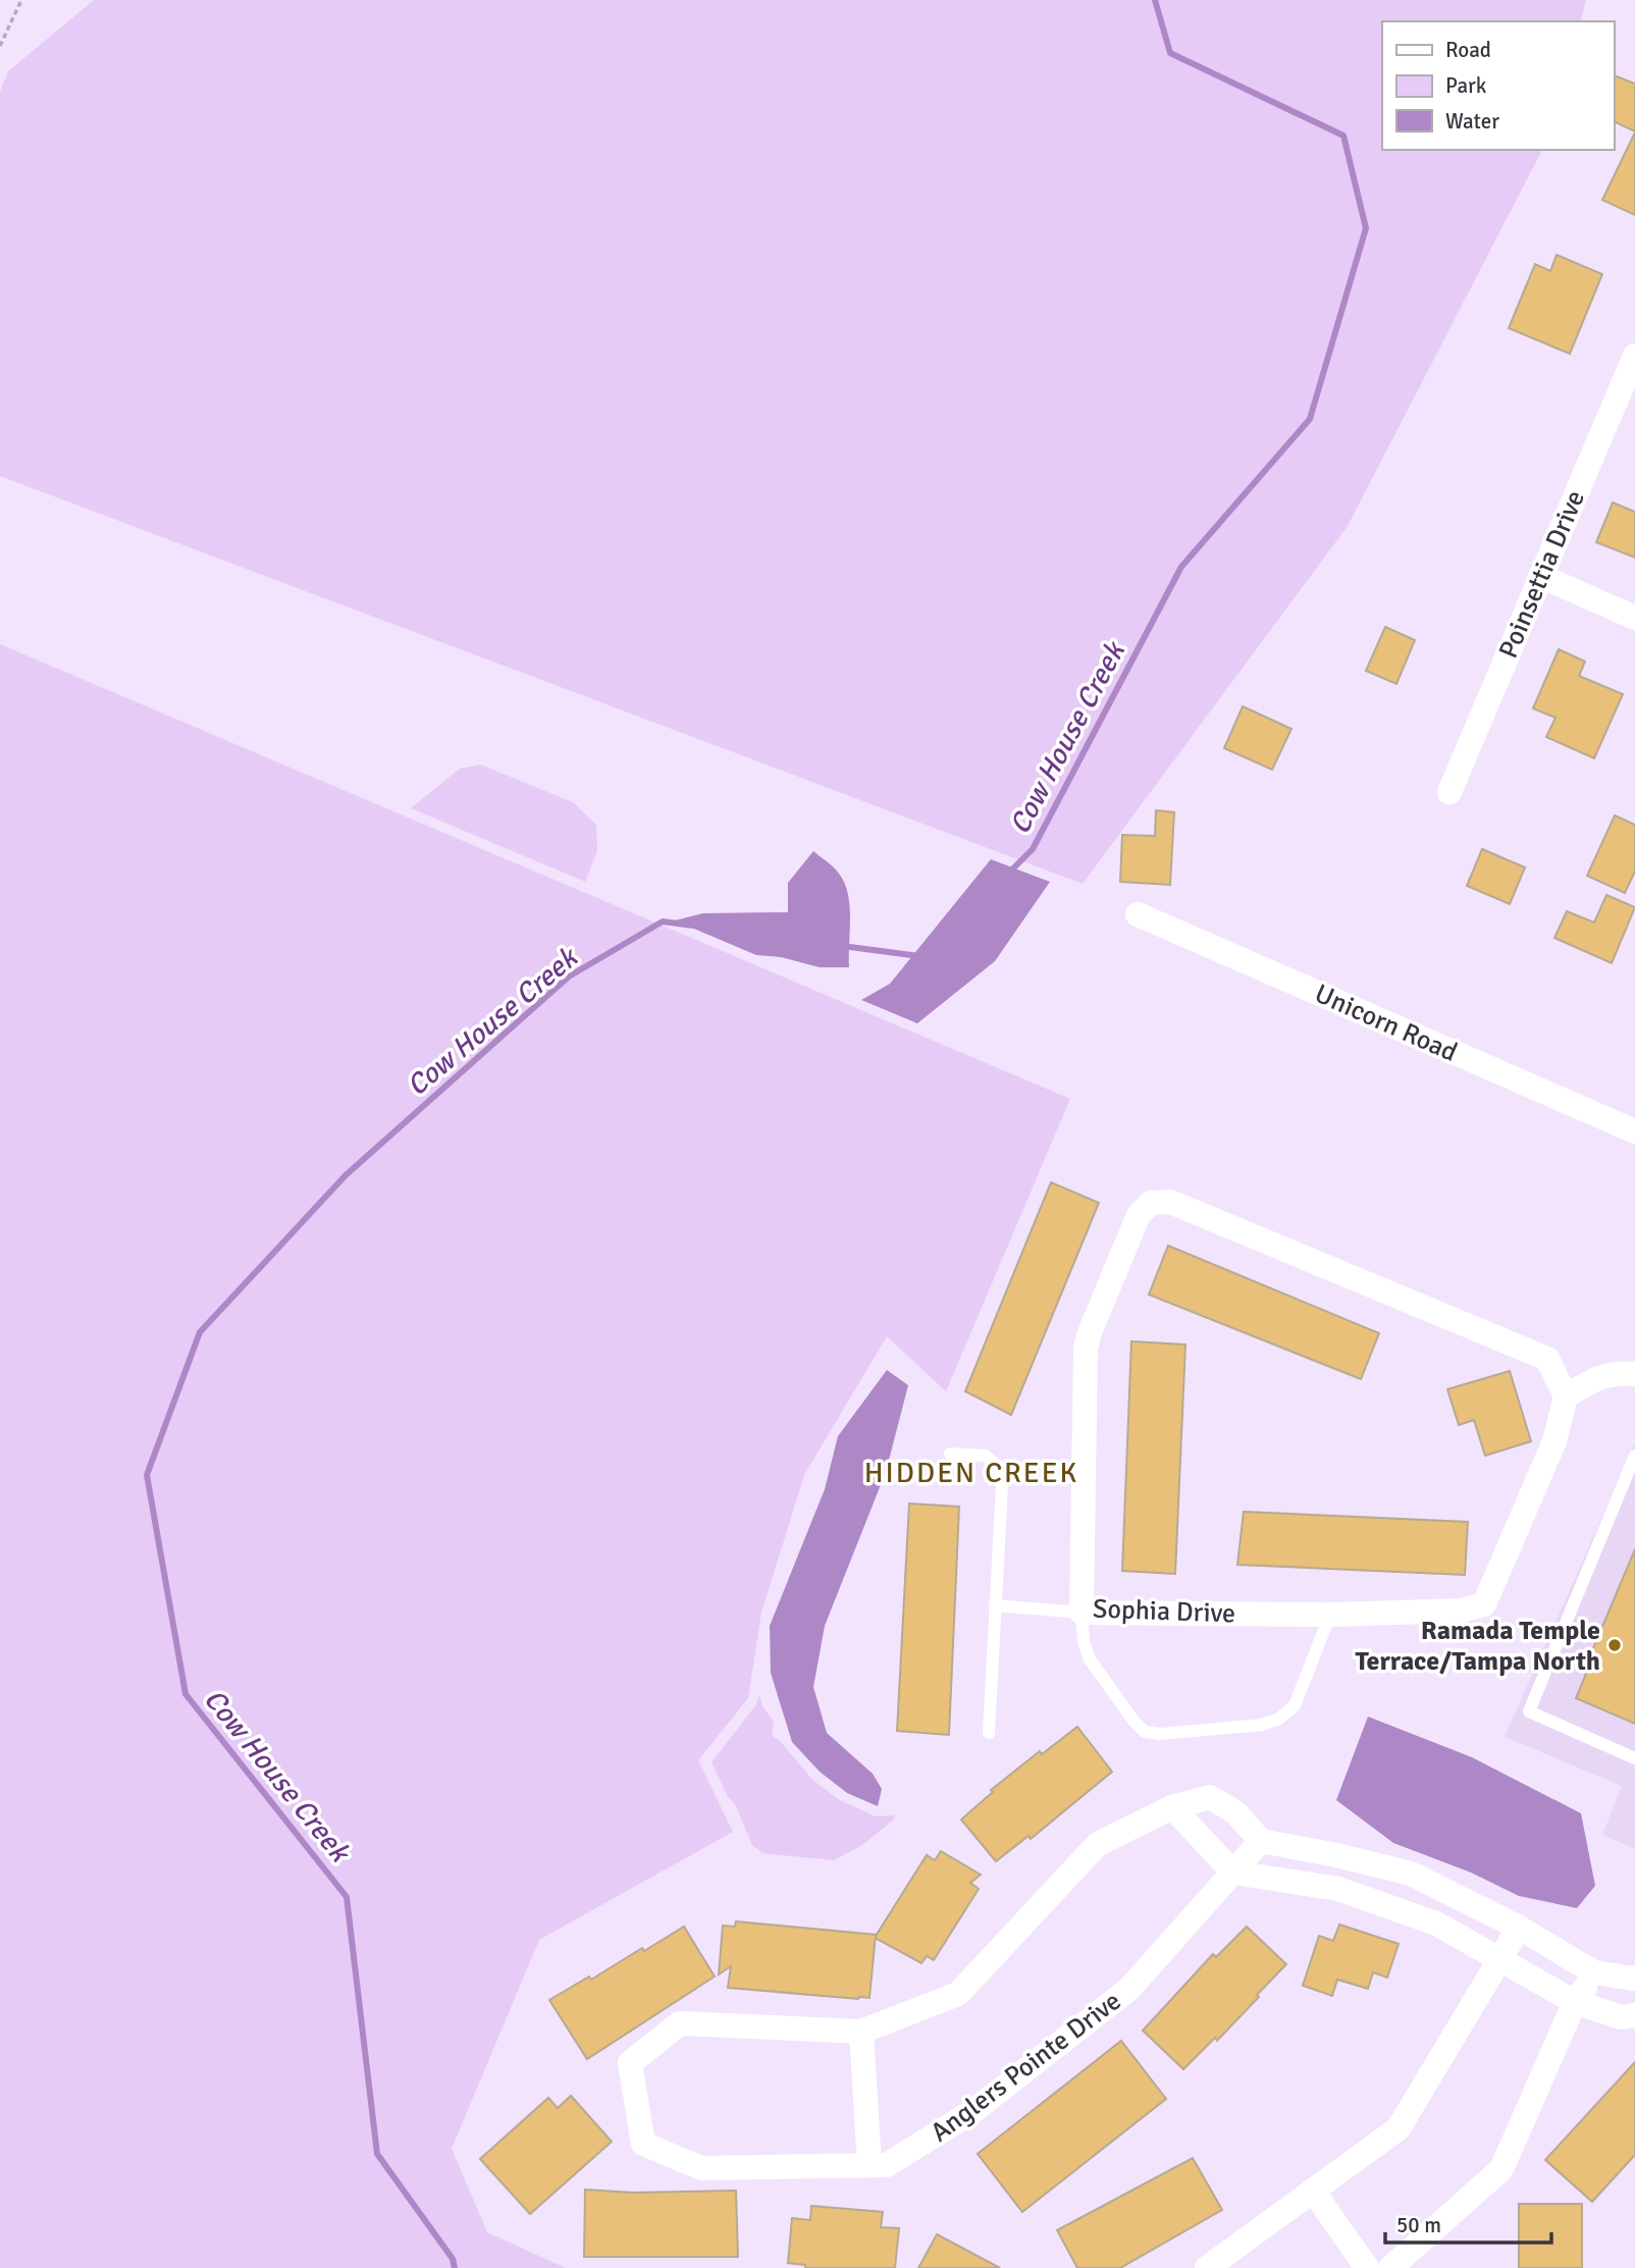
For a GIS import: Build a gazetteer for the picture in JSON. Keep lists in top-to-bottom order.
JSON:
{
  "streets": {
    "street": [
      "Poinsettia Drive",
      "Unicorn Road",
      "Sophia Drive",
      "Anglers Pointe Drive"
    ]
  },
  "districts": ["HIDDEN CREEK"],
  "water": ["Cow House Creek"],
  "places": ["Ramada Temple Terrace/Tampa North"],
  "legend": ["Road", "Park", "Water"],
  "scale_bar": "50 m"
}
